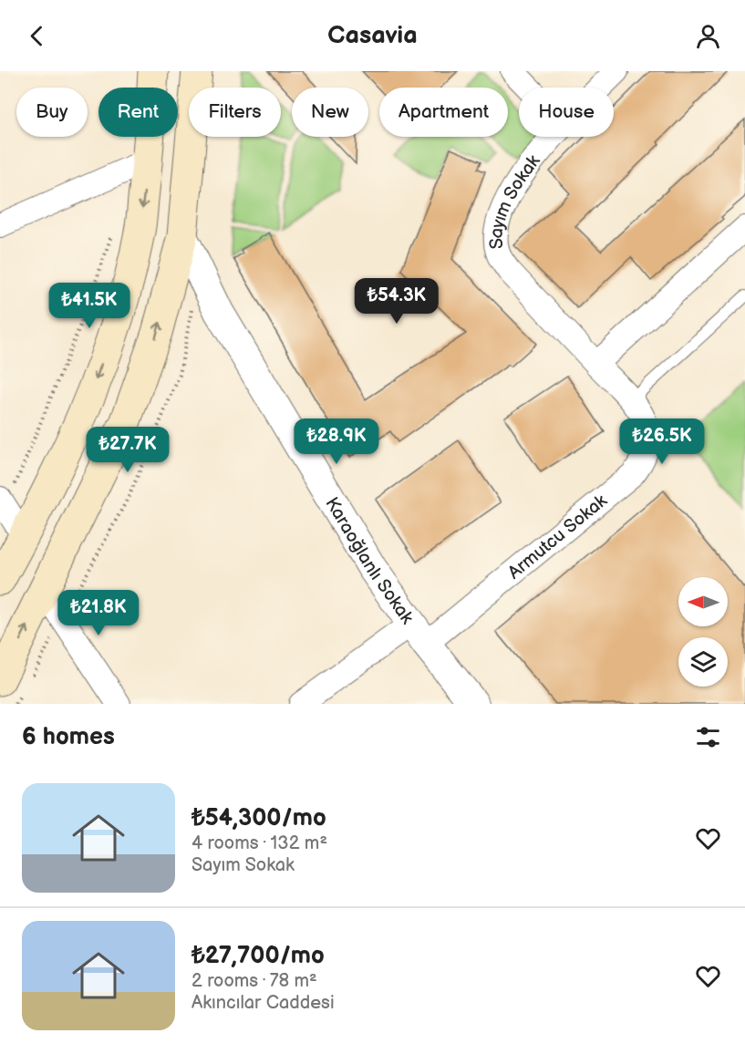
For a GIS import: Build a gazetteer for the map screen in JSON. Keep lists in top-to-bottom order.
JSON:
{
  "streets": {
    "street": ["Sayım Sokak", "Armutcu Sokak", "Karaoğlanlı Sokak"]
  },
  "crossings": [
    ["Sayım Sokak", "Armutcu Sokak"],
    ["Armutcu Sokak", "Karaoğlanlı Sokak"]
  ],
  "north": "left",
  "page": {
    "header": "Casavia",
    "chip": [
      "Buy",
      "Rent",
      "Filters",
      "New",
      "Apartment",
      "House"
    ],
    "price": [
      "₺54.3K",
      "₺41.5K",
      "₺28.9K",
      "₺26.5K",
      "₺27.7K",
      "₺21.8K"
    ],
    "heading": "6 homes",
    "list": [
      {
        "name": "₺54,300/mo",
        "note": "4 rooms · 132 m² · Sayım Sokak"
      },
      {
        "name": "₺27,700/mo",
        "note": "2 rooms · 78 m² · Akıncılar Caddesi"
      }
    ]
  }
}
